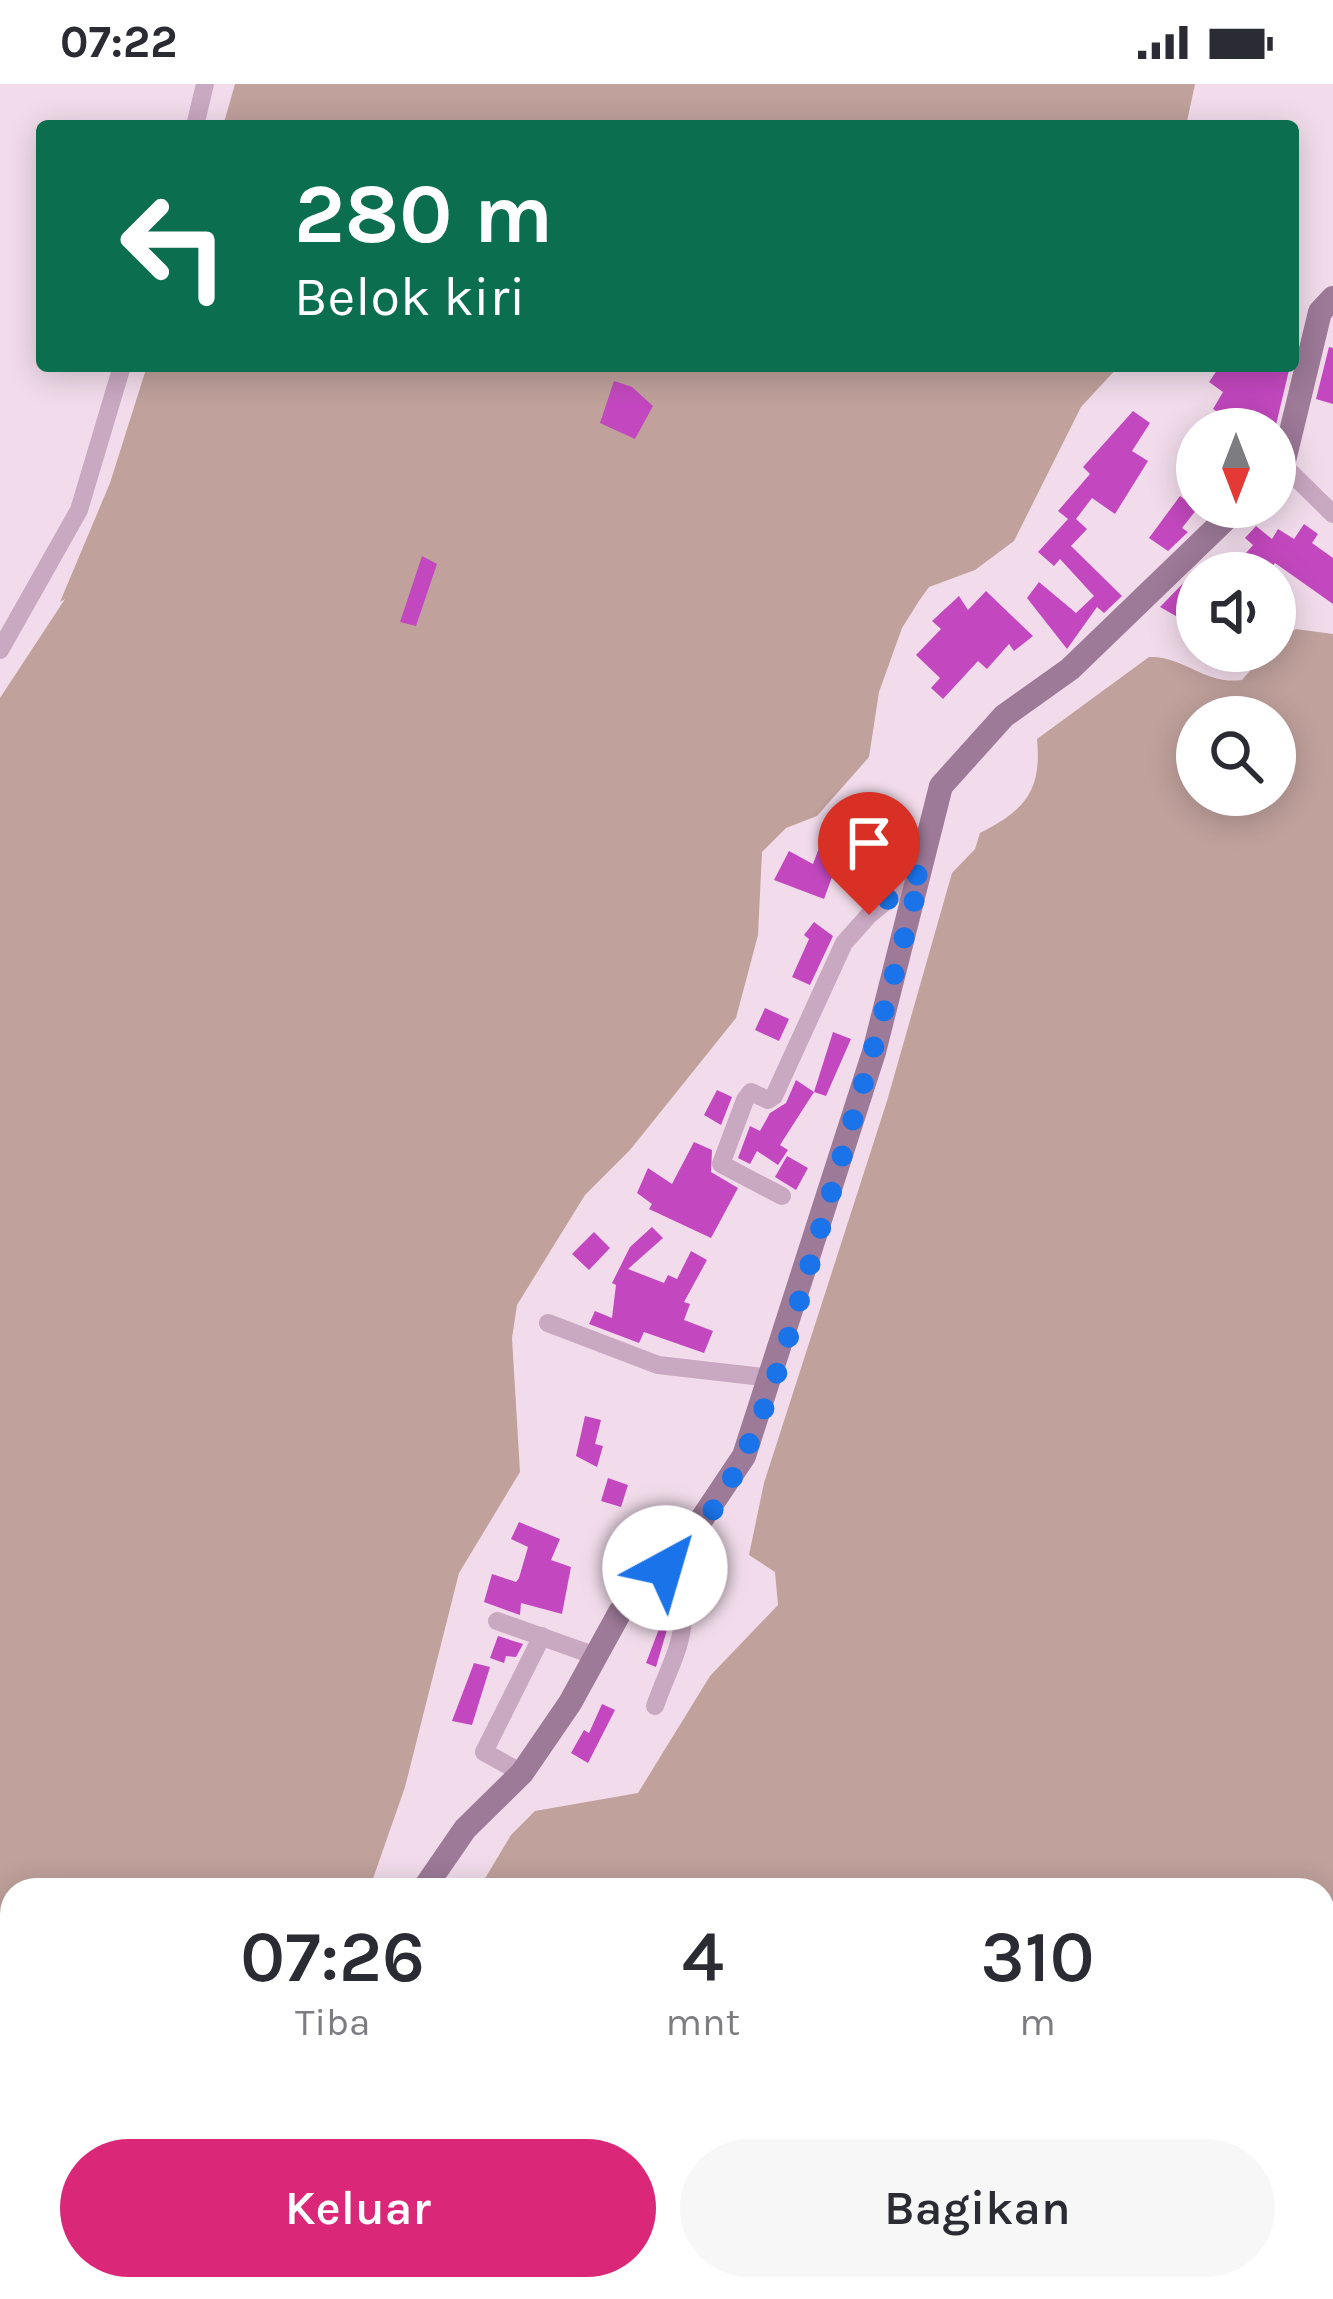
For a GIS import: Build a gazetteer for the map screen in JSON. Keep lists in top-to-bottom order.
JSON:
{
  "north": "bottom",
  "page": {
    "status": "07:22",
    "turn": ["280 m", "Belok kiri"],
    "eta": [
      "07:26",
      "Tiba",
      "4",
      "mnt",
      "310",
      "m"
    ],
    "buttons": ["Keluar", "Bagikan"]
  }
}
